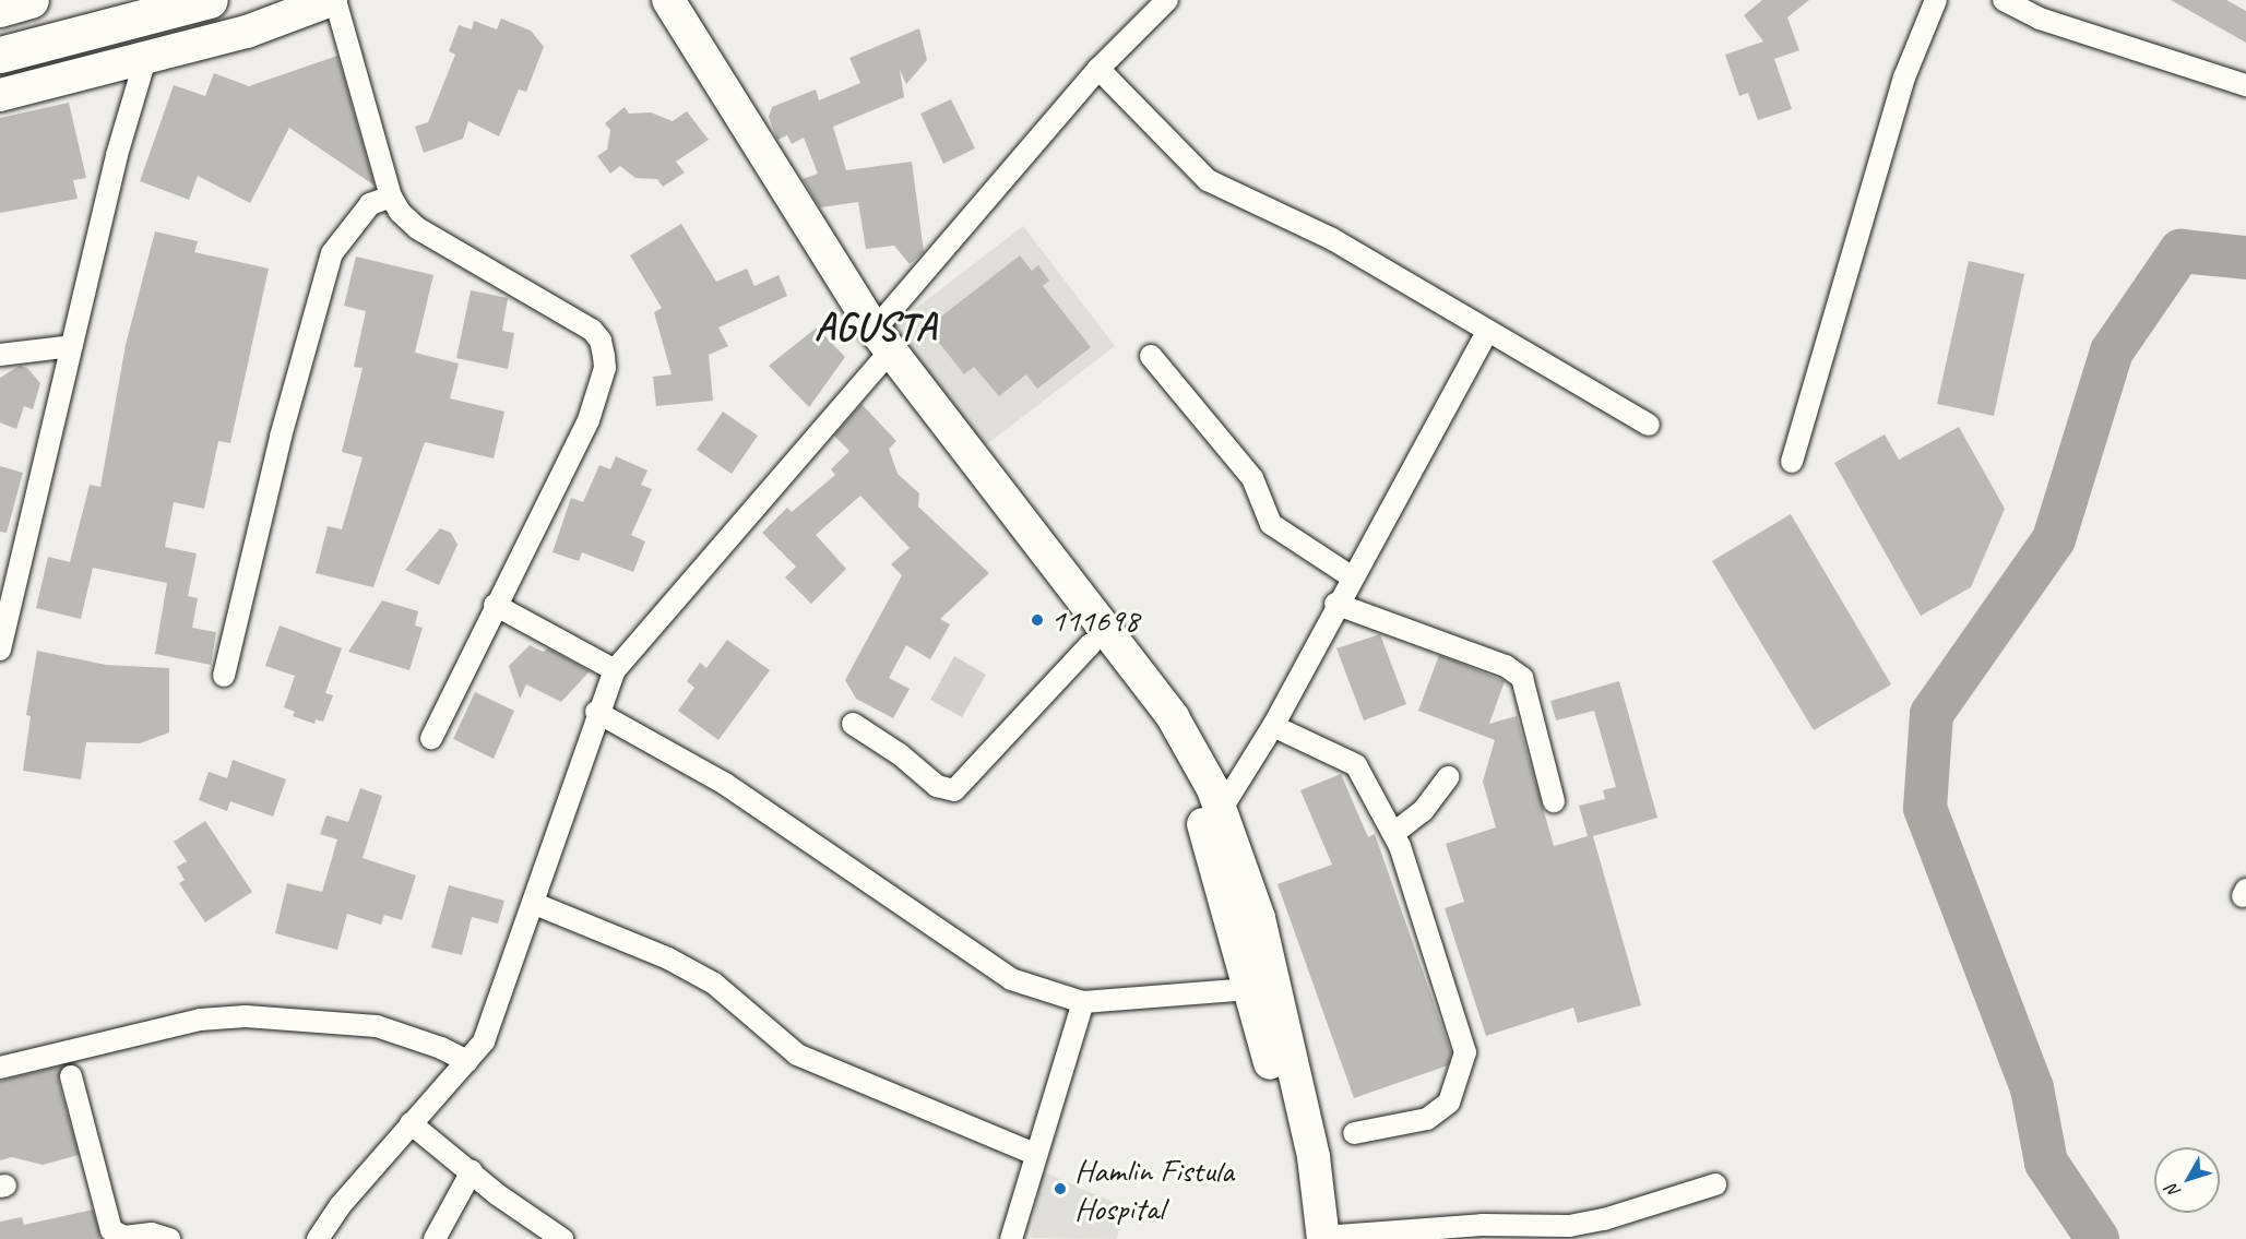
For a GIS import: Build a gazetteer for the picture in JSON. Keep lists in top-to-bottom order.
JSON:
{
  "districts": ["AGUSTA"],
  "places": ["111698", "Hamlin Fistula Hospital"],
  "north": "bottom left"
}
